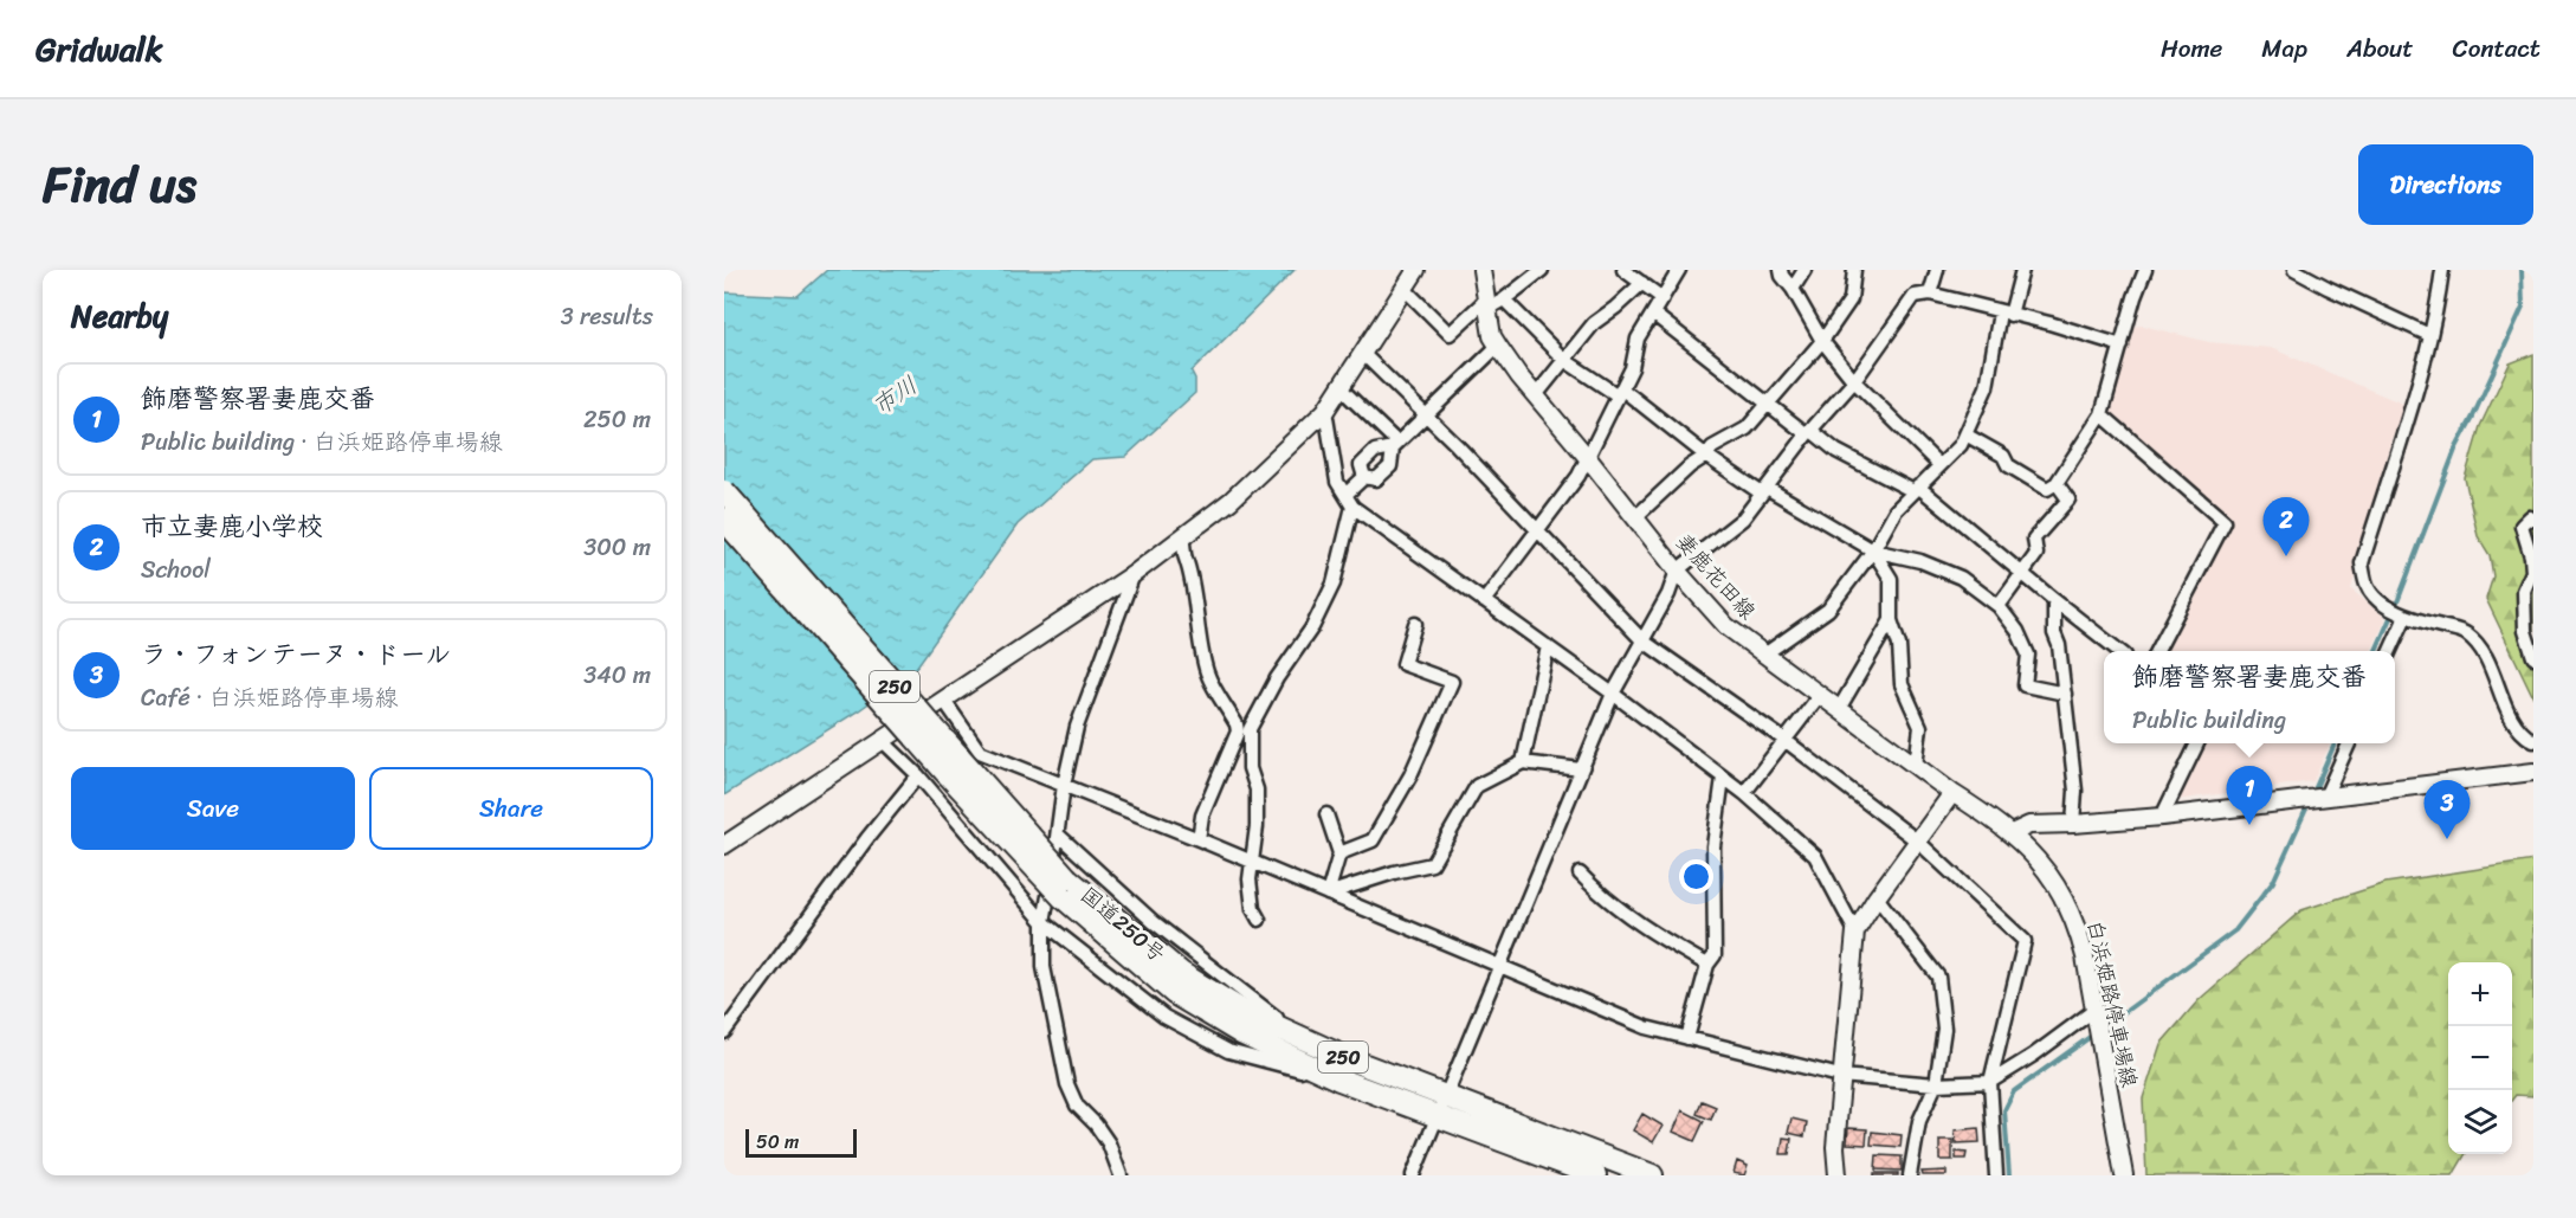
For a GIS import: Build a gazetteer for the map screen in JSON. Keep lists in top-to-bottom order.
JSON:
{
  "streets": {
    "highway": ["250", "国道250号"],
    "main road": ["妻鹿花田線", "白浜姫路停車場線"]
  },
  "crossings": [
    ["妻鹿花田線", "白浜姫路停車場線"]
  ],
  "water": ["市川"],
  "scale_bar": "50 m",
  "page": {
    "header": "Gridwalk",
    "nav": [
      "Home",
      "Map",
      "About",
      "Contact"
    ],
    "title": "Find us",
    "buttons": [
      "Directions",
      ["Save", "Share"]
    ],
    "heading": ["Nearby", "3 results"],
    "list": [
      {
        "mark": "1",
        "name": "飾磨警察署妻鹿交番",
        "note": "Public building · 白浜姫路停車場線",
        "value": "250 m"
      },
      {
        "mark": "2",
        "name": "市立妻鹿小学校",
        "note": "School",
        "value": "300 m"
      },
      {
        "mark": "3",
        "name": "ラ・フォンテーヌ・ドール",
        "note": "Café · 白浜姫路停車場線",
        "value": "340 m"
      }
    ],
    "pins": ["2", "1", "3"],
    "popup": ["飾磨警察署妻鹿交番", "Public building"],
    "map_buttons": ["+", "−"],
    "scale": "50 m"
  }
}
